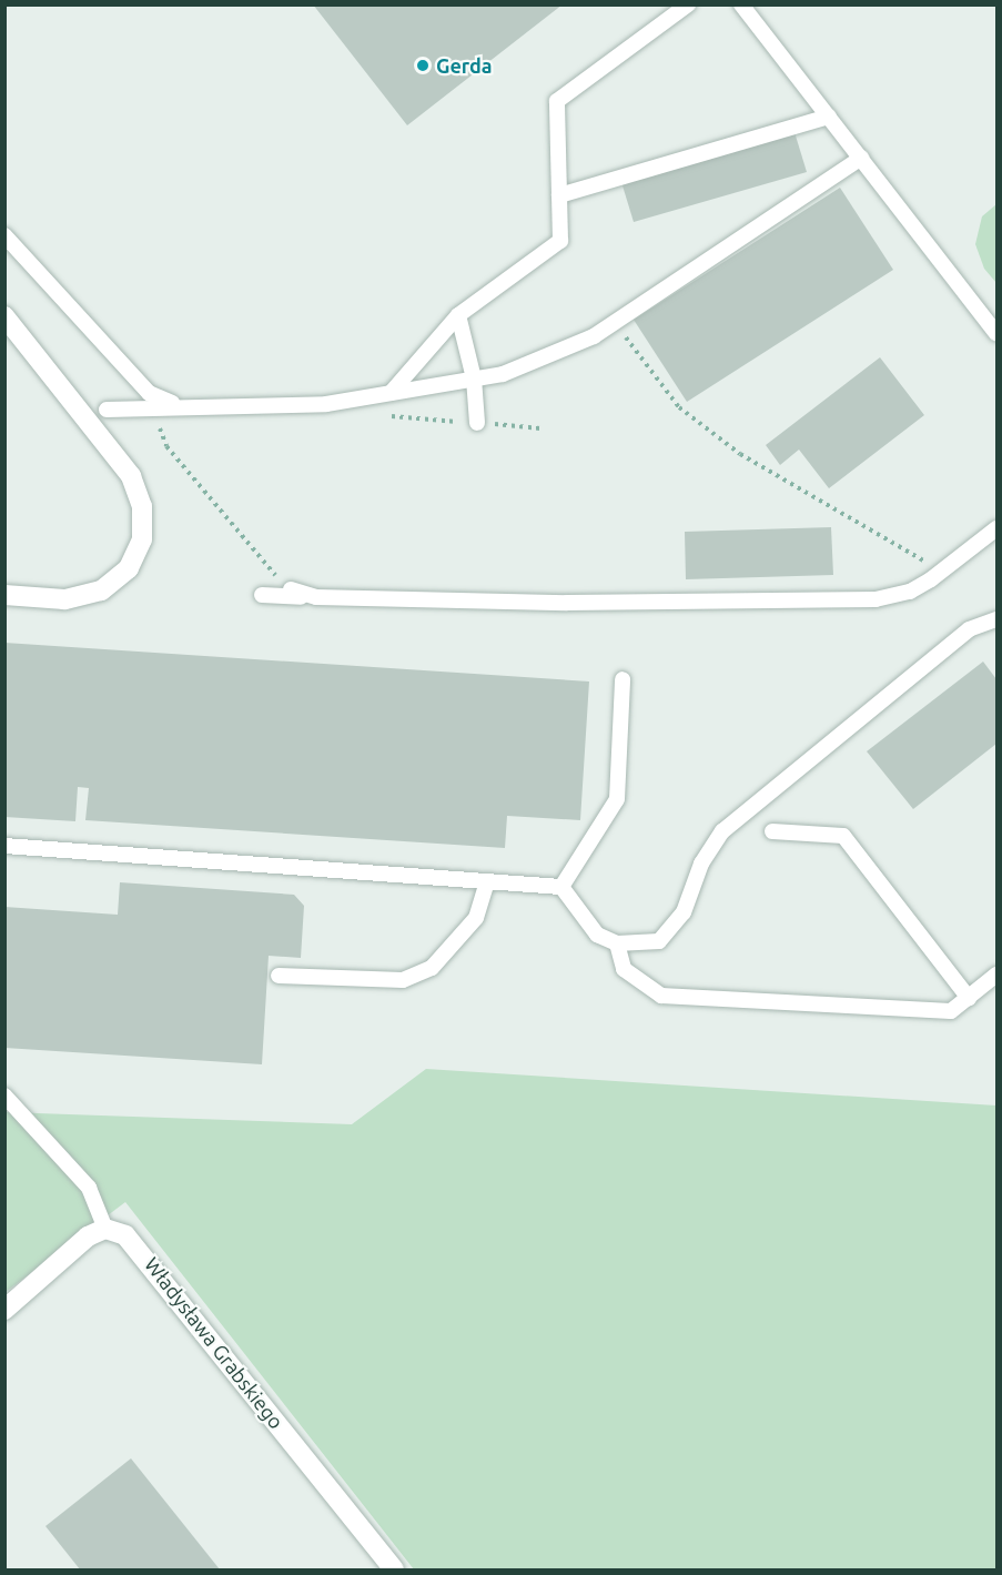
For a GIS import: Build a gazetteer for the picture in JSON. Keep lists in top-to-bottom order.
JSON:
{
  "streets": {
    "street": ["Władysława Grabskiego"]
  },
  "places": ["Gerda"]
}
